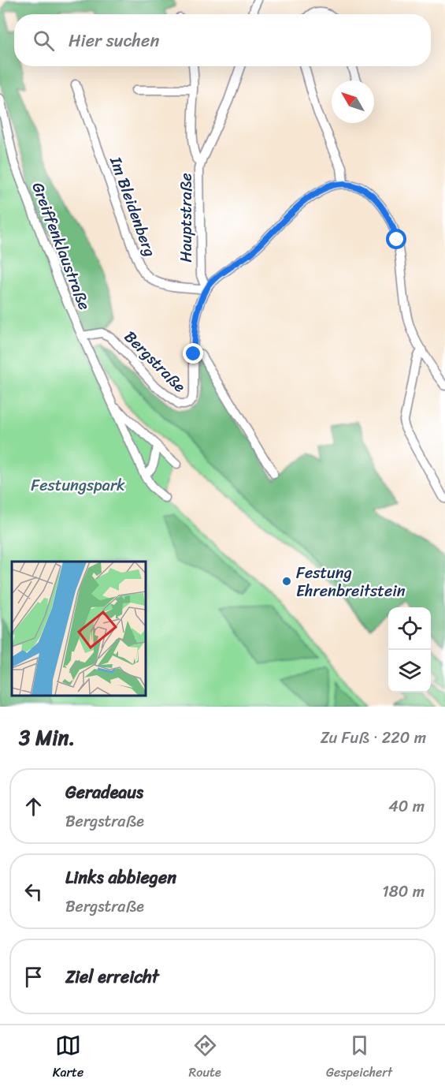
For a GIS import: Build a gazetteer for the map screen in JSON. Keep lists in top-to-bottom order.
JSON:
{
  "streets": {
    "street": [
      "Im Bleidenberg",
      "Hauptstraße",
      "Greiffenklaustraße",
      "Bergstraße"
    ]
  },
  "crossings": [
    ["Im Bleidenberg", "Hauptstraße"],
    ["Im Bleidenberg", "Bergstraße"],
    ["Hauptstraße", "Bergstraße"],
    ["Greiffenklaustraße", "Bergstraße"]
  ],
  "parks": ["Festungspark"],
  "places": ["Festung Ehrenbreitstein"],
  "north": "top left",
  "page": {
    "search": "Hier suchen",
    "heading": ["3 Min.", "Zu Fuß · 220 m"],
    "list": [
      ["Geradeaus", "Bergstraße", "40 m"],
      ["Links abbiegen", "Bergstraße", "180 m"],
      "Ziel erreicht"
    ],
    "nav": ["Karte", "Route", "Gespeichert"]
  }
}
